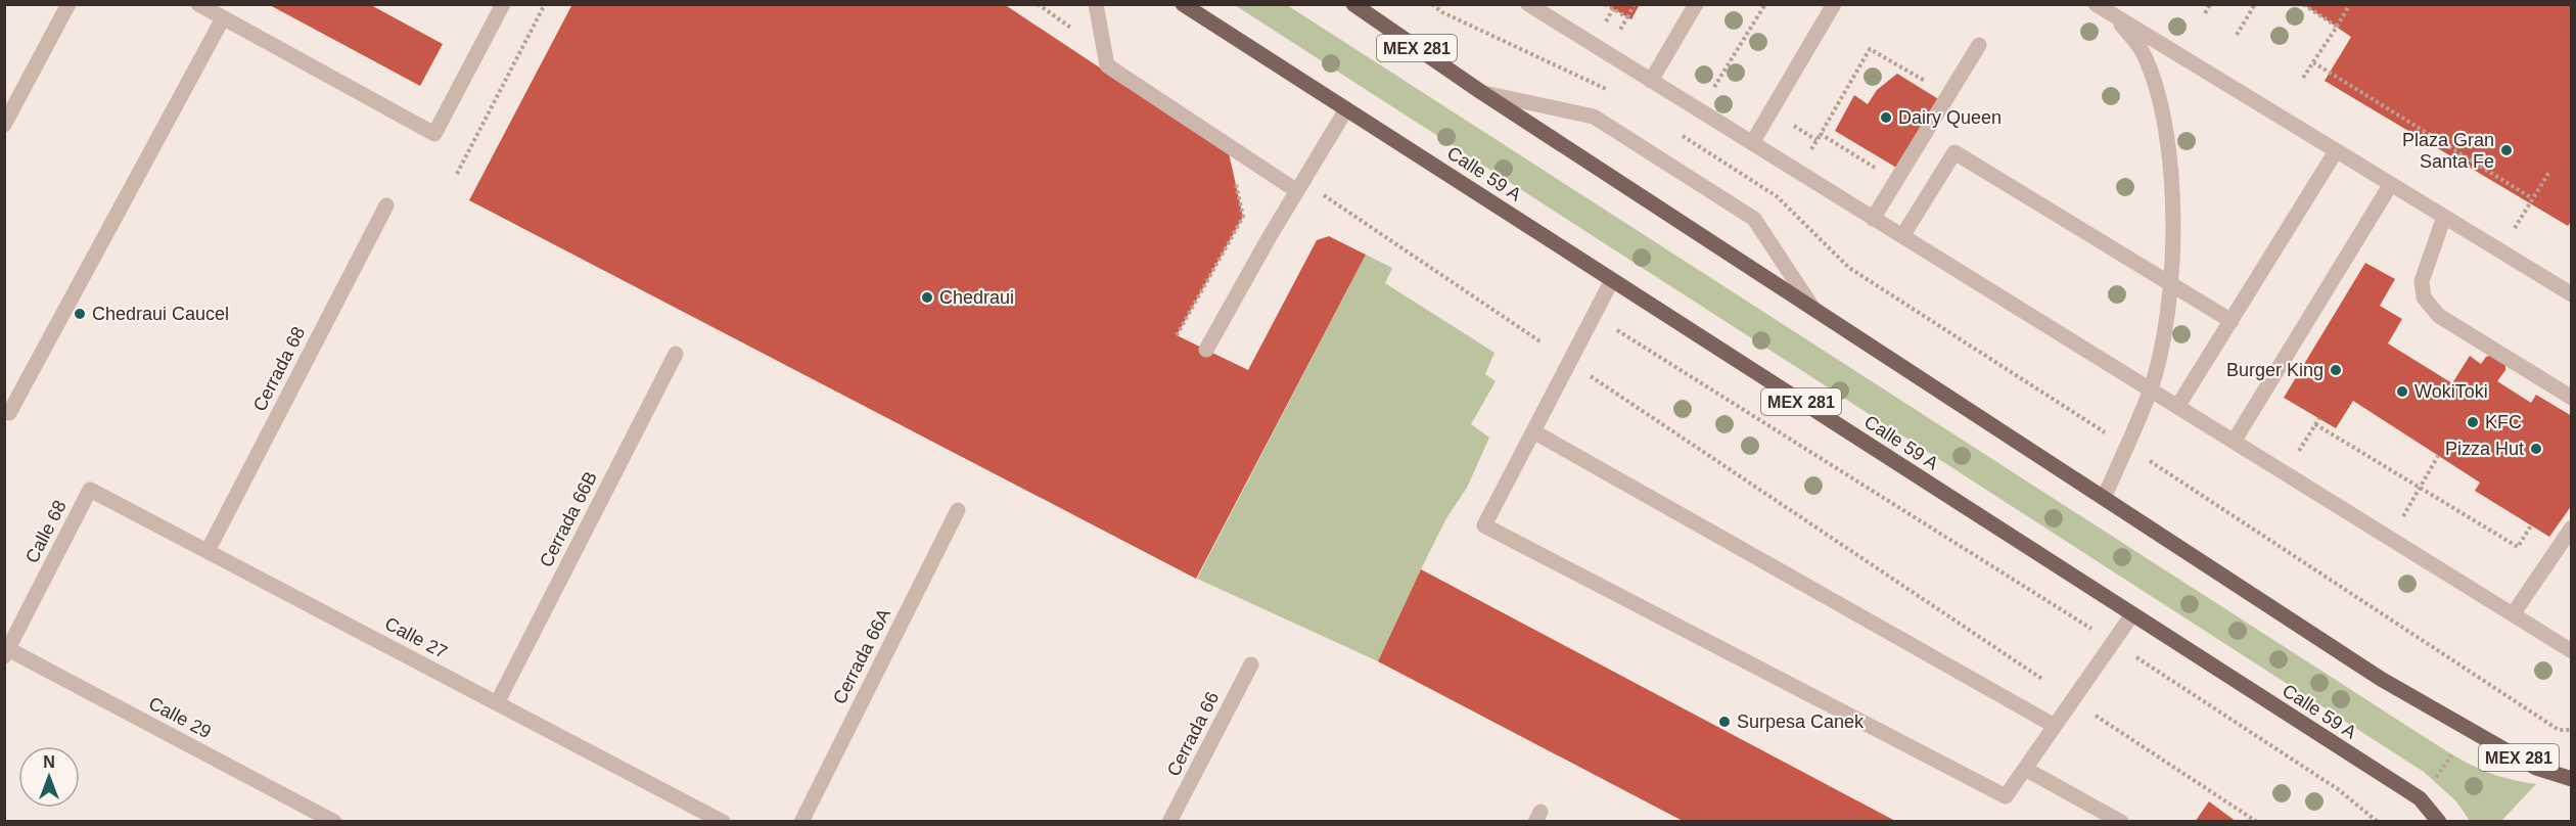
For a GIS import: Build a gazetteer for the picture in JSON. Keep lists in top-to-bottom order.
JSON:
{
  "streets": {
    "main road": ["MEX 281", "Calle 59 A"],
    "street": [
      "Cerrada 68",
      "Cerrada 66B",
      "Calle 68",
      "Calle 27",
      "Cerrada 66A",
      "Calle 29",
      "Cerrada 66"
    ]
  },
  "crossings": [
    ["Cerrada 68", "Calle 27"],
    ["Cerrada 66B", "Calle 27"],
    ["Calle 68", "Calle 27"],
    ["Calle 68", "Calle 29"]
  ],
  "places": [
    "Dairy Queen",
    "Plaza Gran Santa Fe",
    "Chedraui",
    "Chedraui Caucel",
    "Burger King",
    "WokiToki",
    "KFC",
    "Pizza Hut",
    "Surpesa Canek"
  ],
  "north": "top"
}
